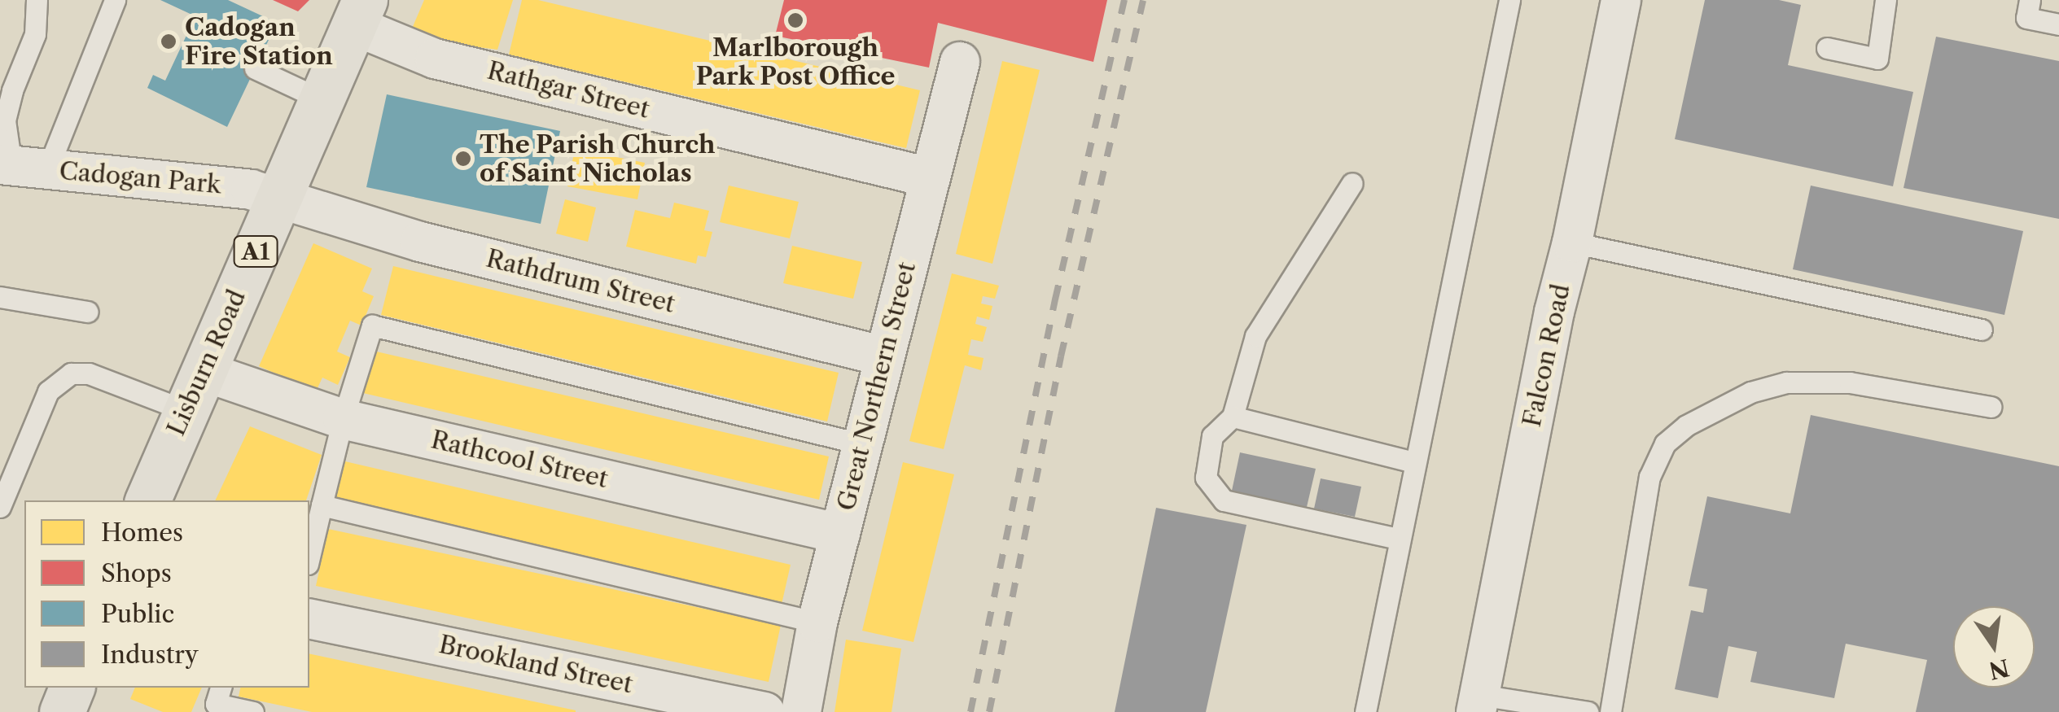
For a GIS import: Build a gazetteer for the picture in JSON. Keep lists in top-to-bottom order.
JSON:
{
  "streets": {
    "main road": ["A1", "Lisburn Road"],
    "street": [
      "Rathgar Street",
      "Cadogan Park",
      "Rathdrum Street",
      "Falcon Road",
      "Great Northern Street",
      "Rathcool Street",
      "Brookland Street"
    ]
  },
  "crossings": [
    ["Rathgar Street", "Lisburn Road"],
    ["Rathgar Street", "Great Northern Street"],
    ["Cadogan Park", "Rathdrum Street"],
    ["Cadogan Park", "Lisburn Road"],
    ["Rathdrum Street", "Lisburn Road"],
    ["Rathdrum Street", "Great Northern Street"],
    ["Lisburn Road", "Rathcool Street"],
    ["Great Northern Street", "Rathcool Street"]
  ],
  "places": ["Marlborough Park Post Office", "Cadogan Fire Station", "The Parish Church of Saint Nicholas"],
  "legend": [
    "Homes",
    "Shops",
    "Public",
    "Industry"
  ],
  "north": "bottom"
}
